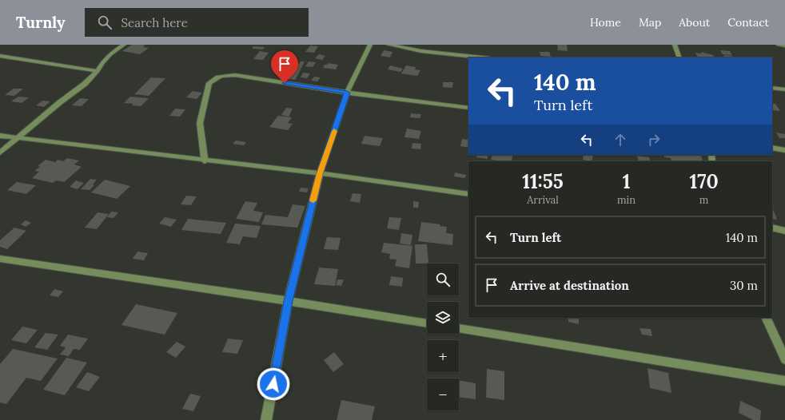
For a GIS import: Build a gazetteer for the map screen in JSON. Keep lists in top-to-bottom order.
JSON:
{
  "page": {
    "header": "Turnly",
    "search": "Search here",
    "nav": [
      "Home",
      "Map",
      "About",
      "Contact"
    ],
    "turn": ["140 m", "Turn left"],
    "eta": [
      "11:55",
      "Arrival",
      "1",
      "min",
      "170",
      "m"
    ],
    "list": [
      {
        "name": "Turn left",
        "value": "140 m"
      },
      {
        "name": "Arrive at destination",
        "value": "30 m"
      }
    ],
    "map_buttons": ["+", "−"]
  }
}
